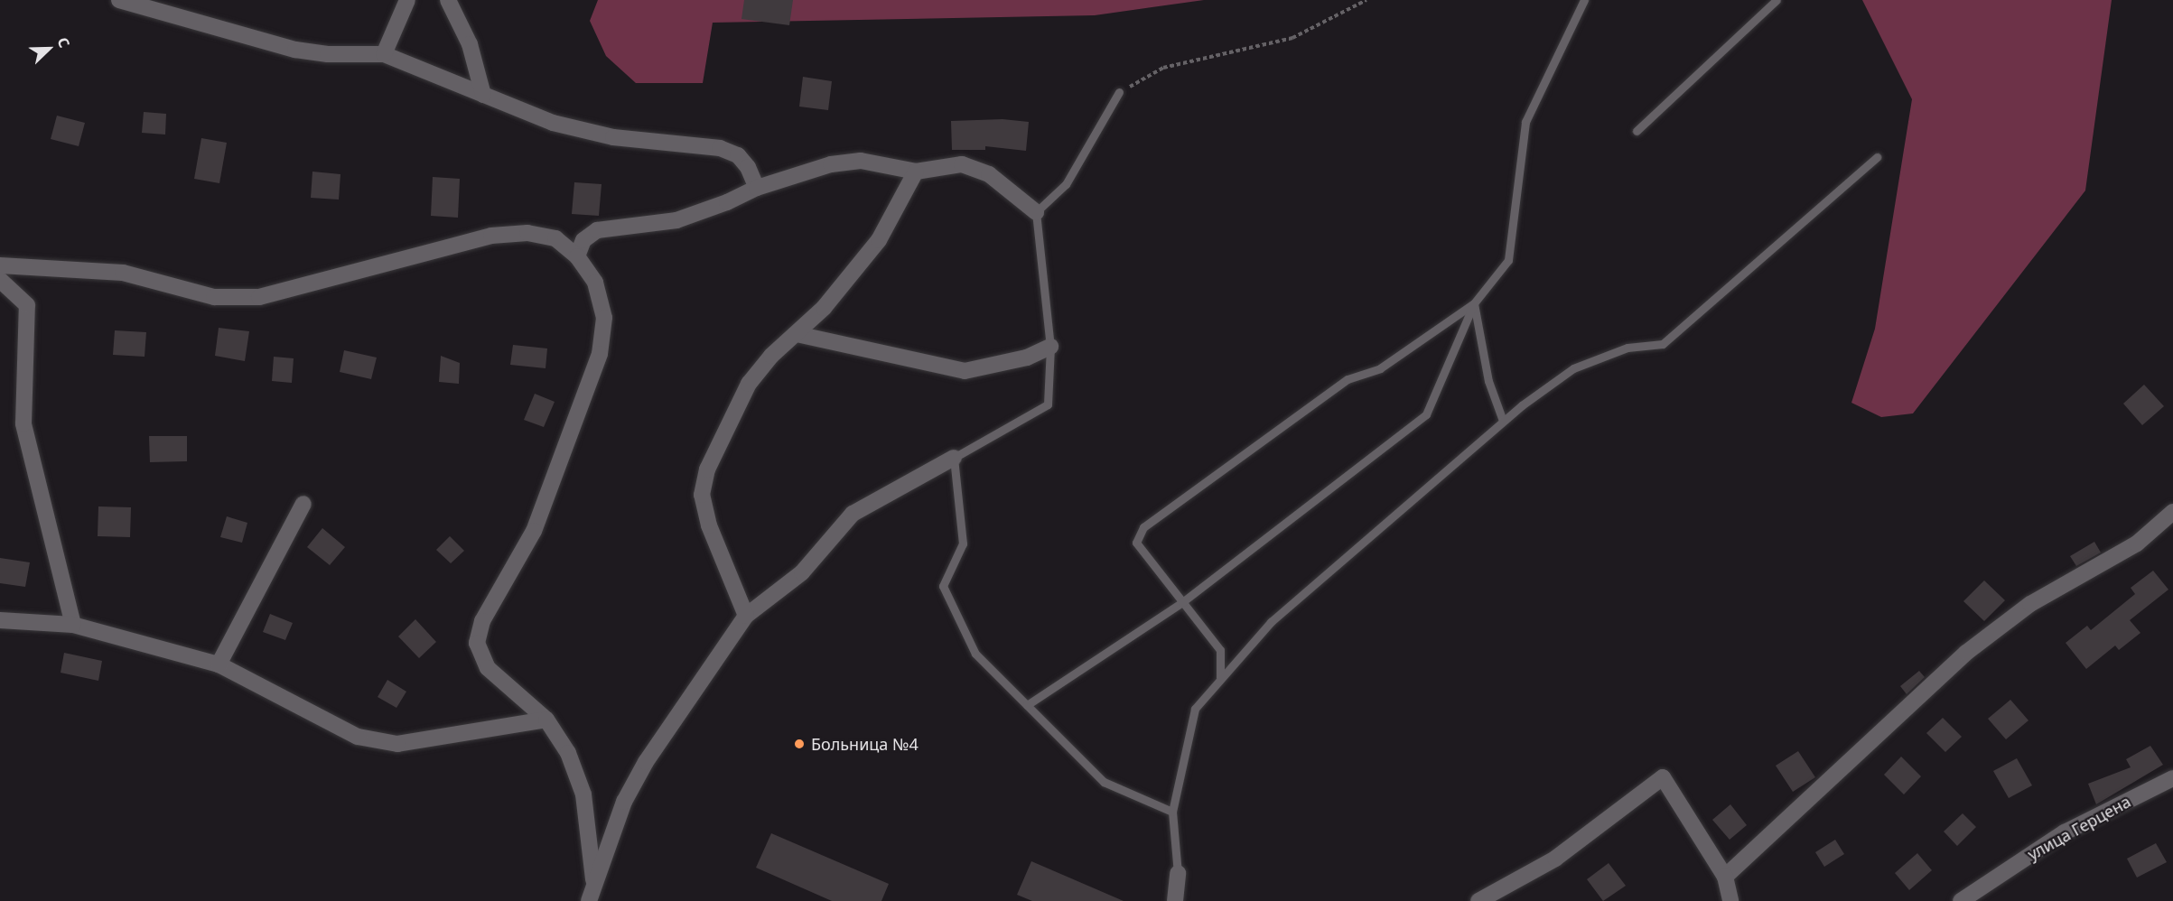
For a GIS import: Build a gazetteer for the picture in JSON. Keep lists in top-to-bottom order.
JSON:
{
  "streets": {
    "street": ["улица Герцена"]
  },
  "places": ["Больница №4"],
  "north": "top right"
}
